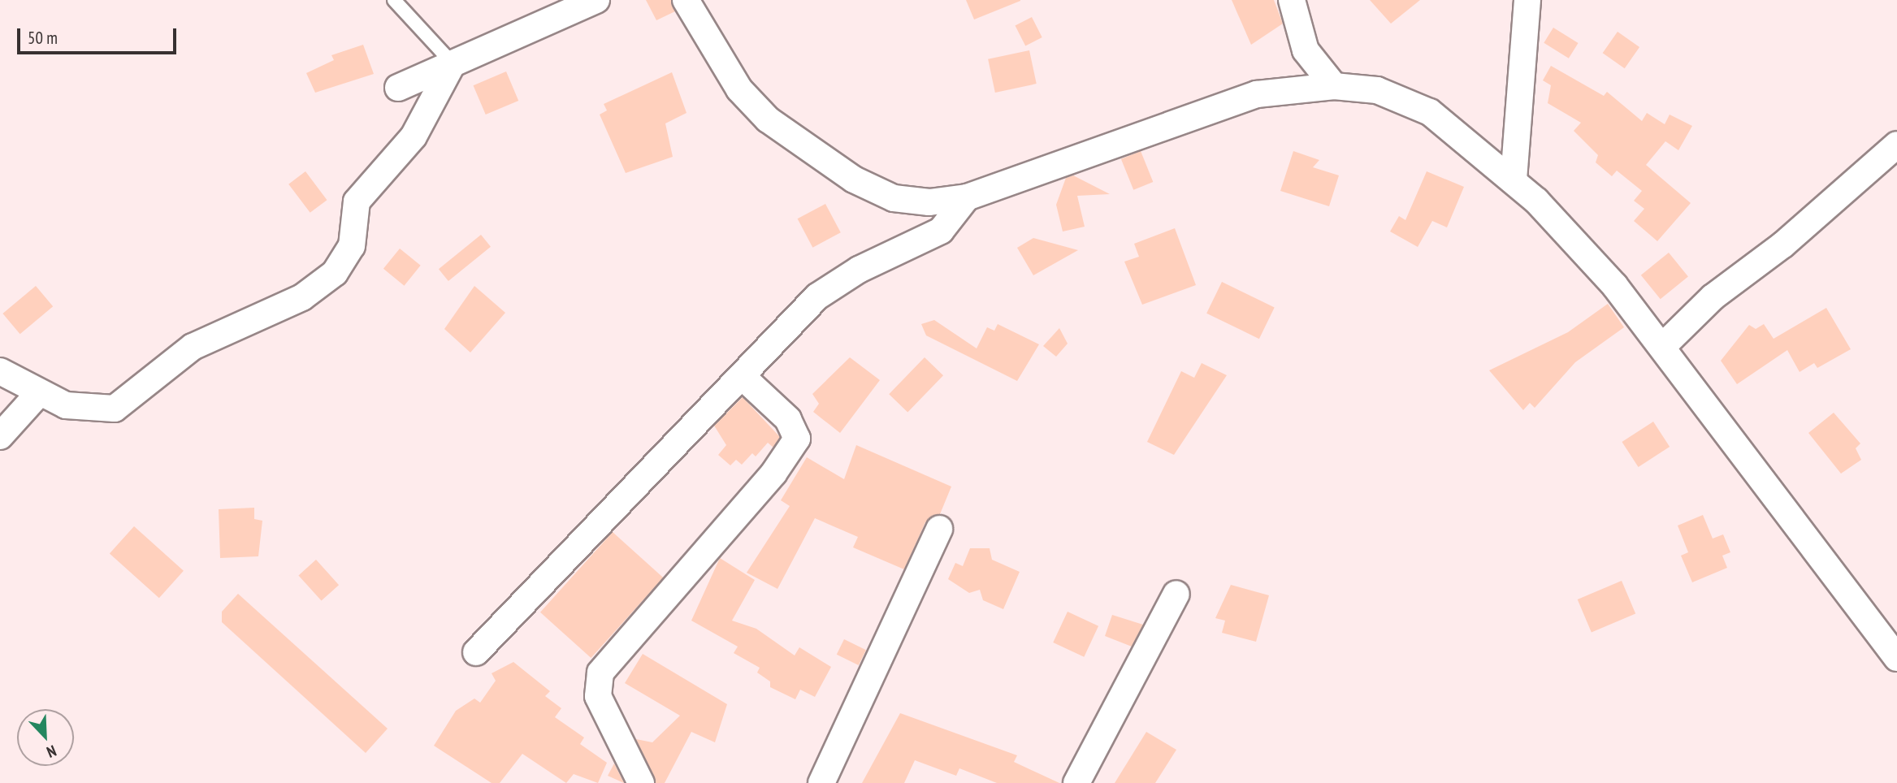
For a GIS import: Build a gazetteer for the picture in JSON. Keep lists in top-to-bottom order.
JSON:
{
  "scale_bar": "50 m",
  "north": "bottom right"
}
